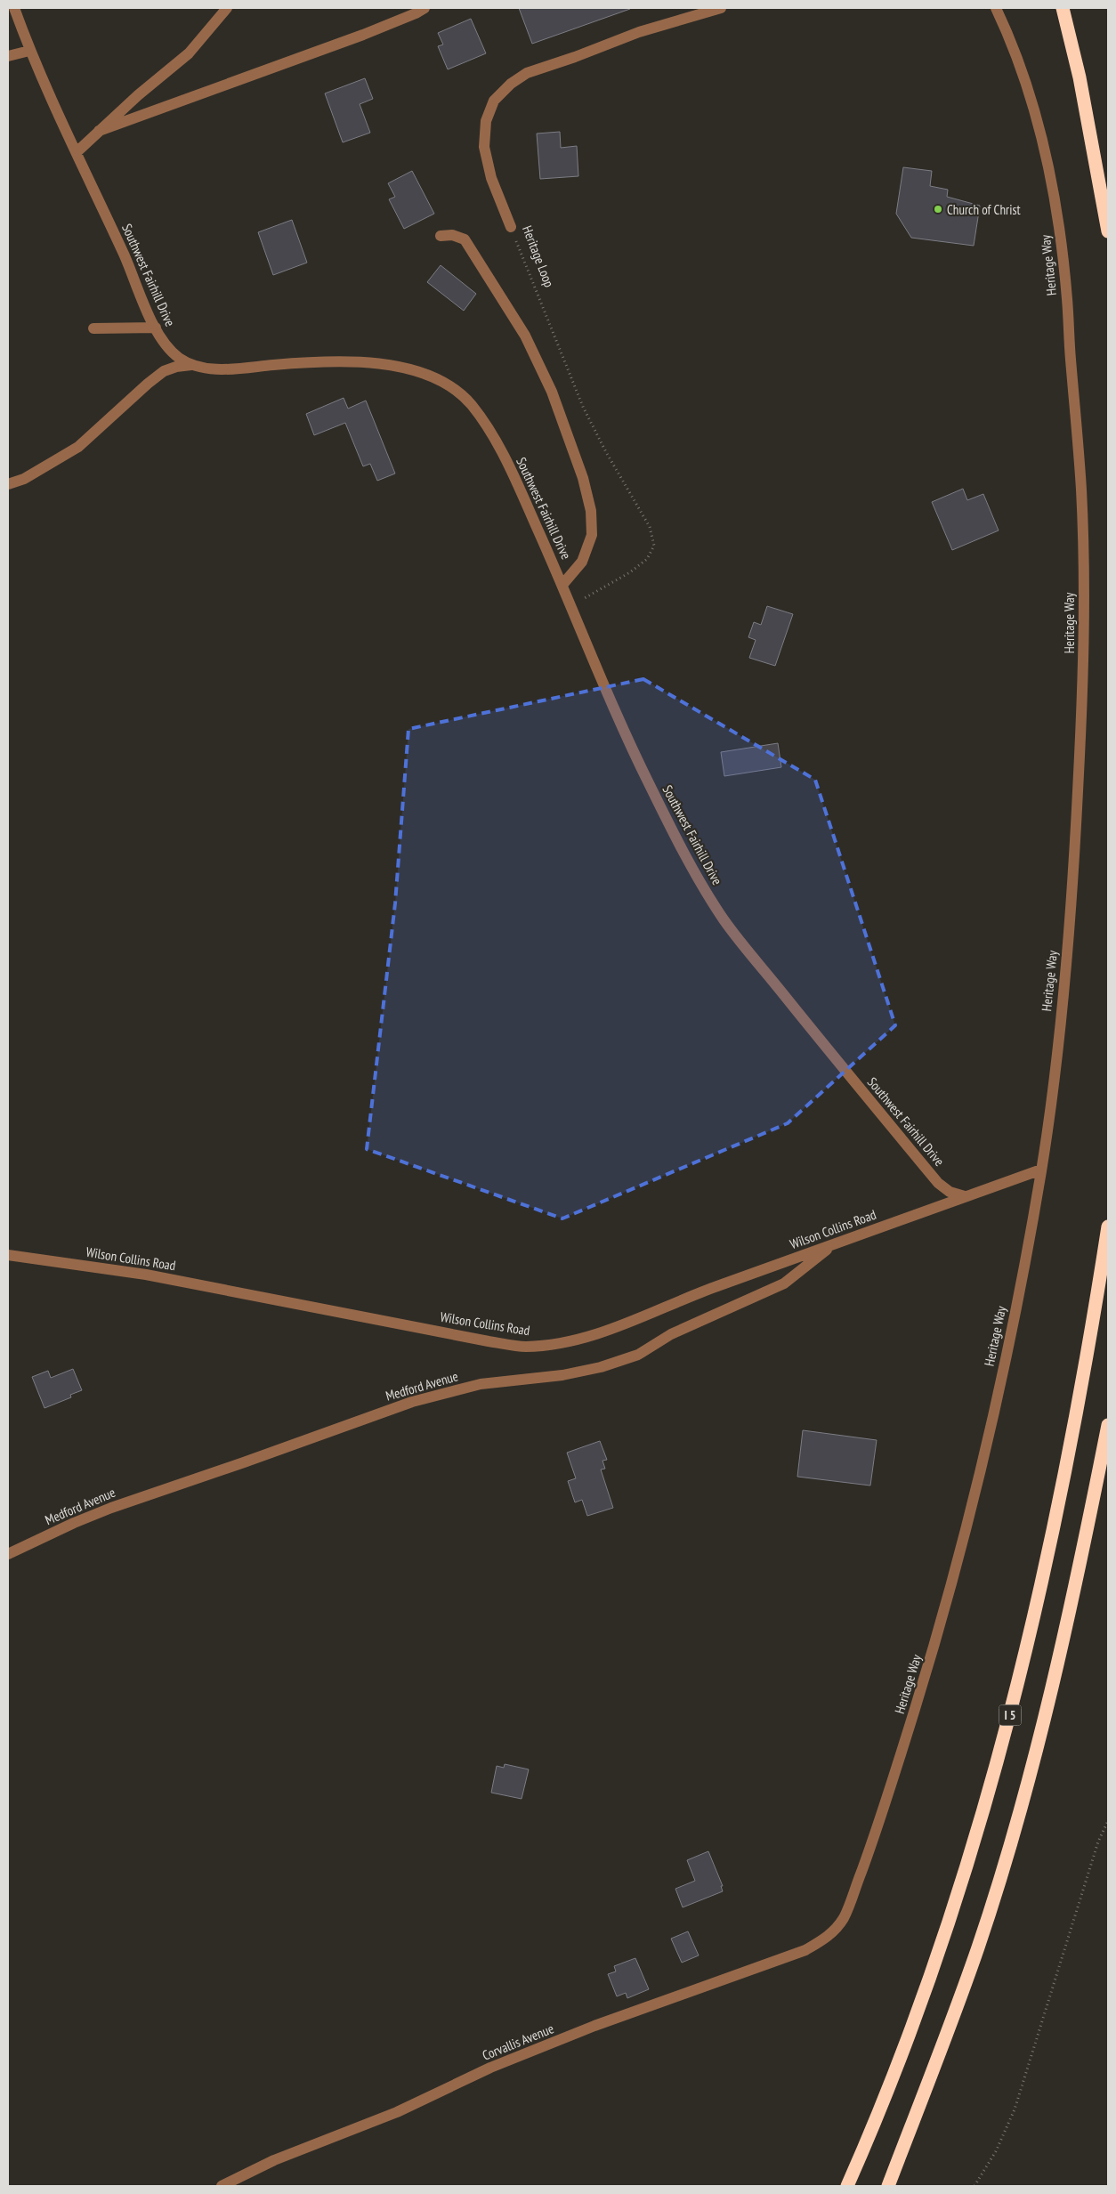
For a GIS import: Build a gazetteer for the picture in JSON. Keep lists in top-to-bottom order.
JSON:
{
  "streets": {
    "highway": ["I 5"],
    "street": [
      "Heritage Loop",
      "Heritage Way",
      "Southwest Fairhill Drive",
      "Wilson Collins Road",
      "Medford Avenue",
      "Corvallis Avenue"
    ]
  },
  "crossings": [
    ["Heritage Loop", "Southwest Fairhill Drive"],
    ["Heritage Way", "Wilson Collins Road"],
    ["Heritage Way", "Corvallis Avenue"],
    ["Southwest Fairhill Drive", "Wilson Collins Road"],
    ["Wilson Collins Road", "Medford Avenue"]
  ],
  "places": ["Church of Christ"]
}
